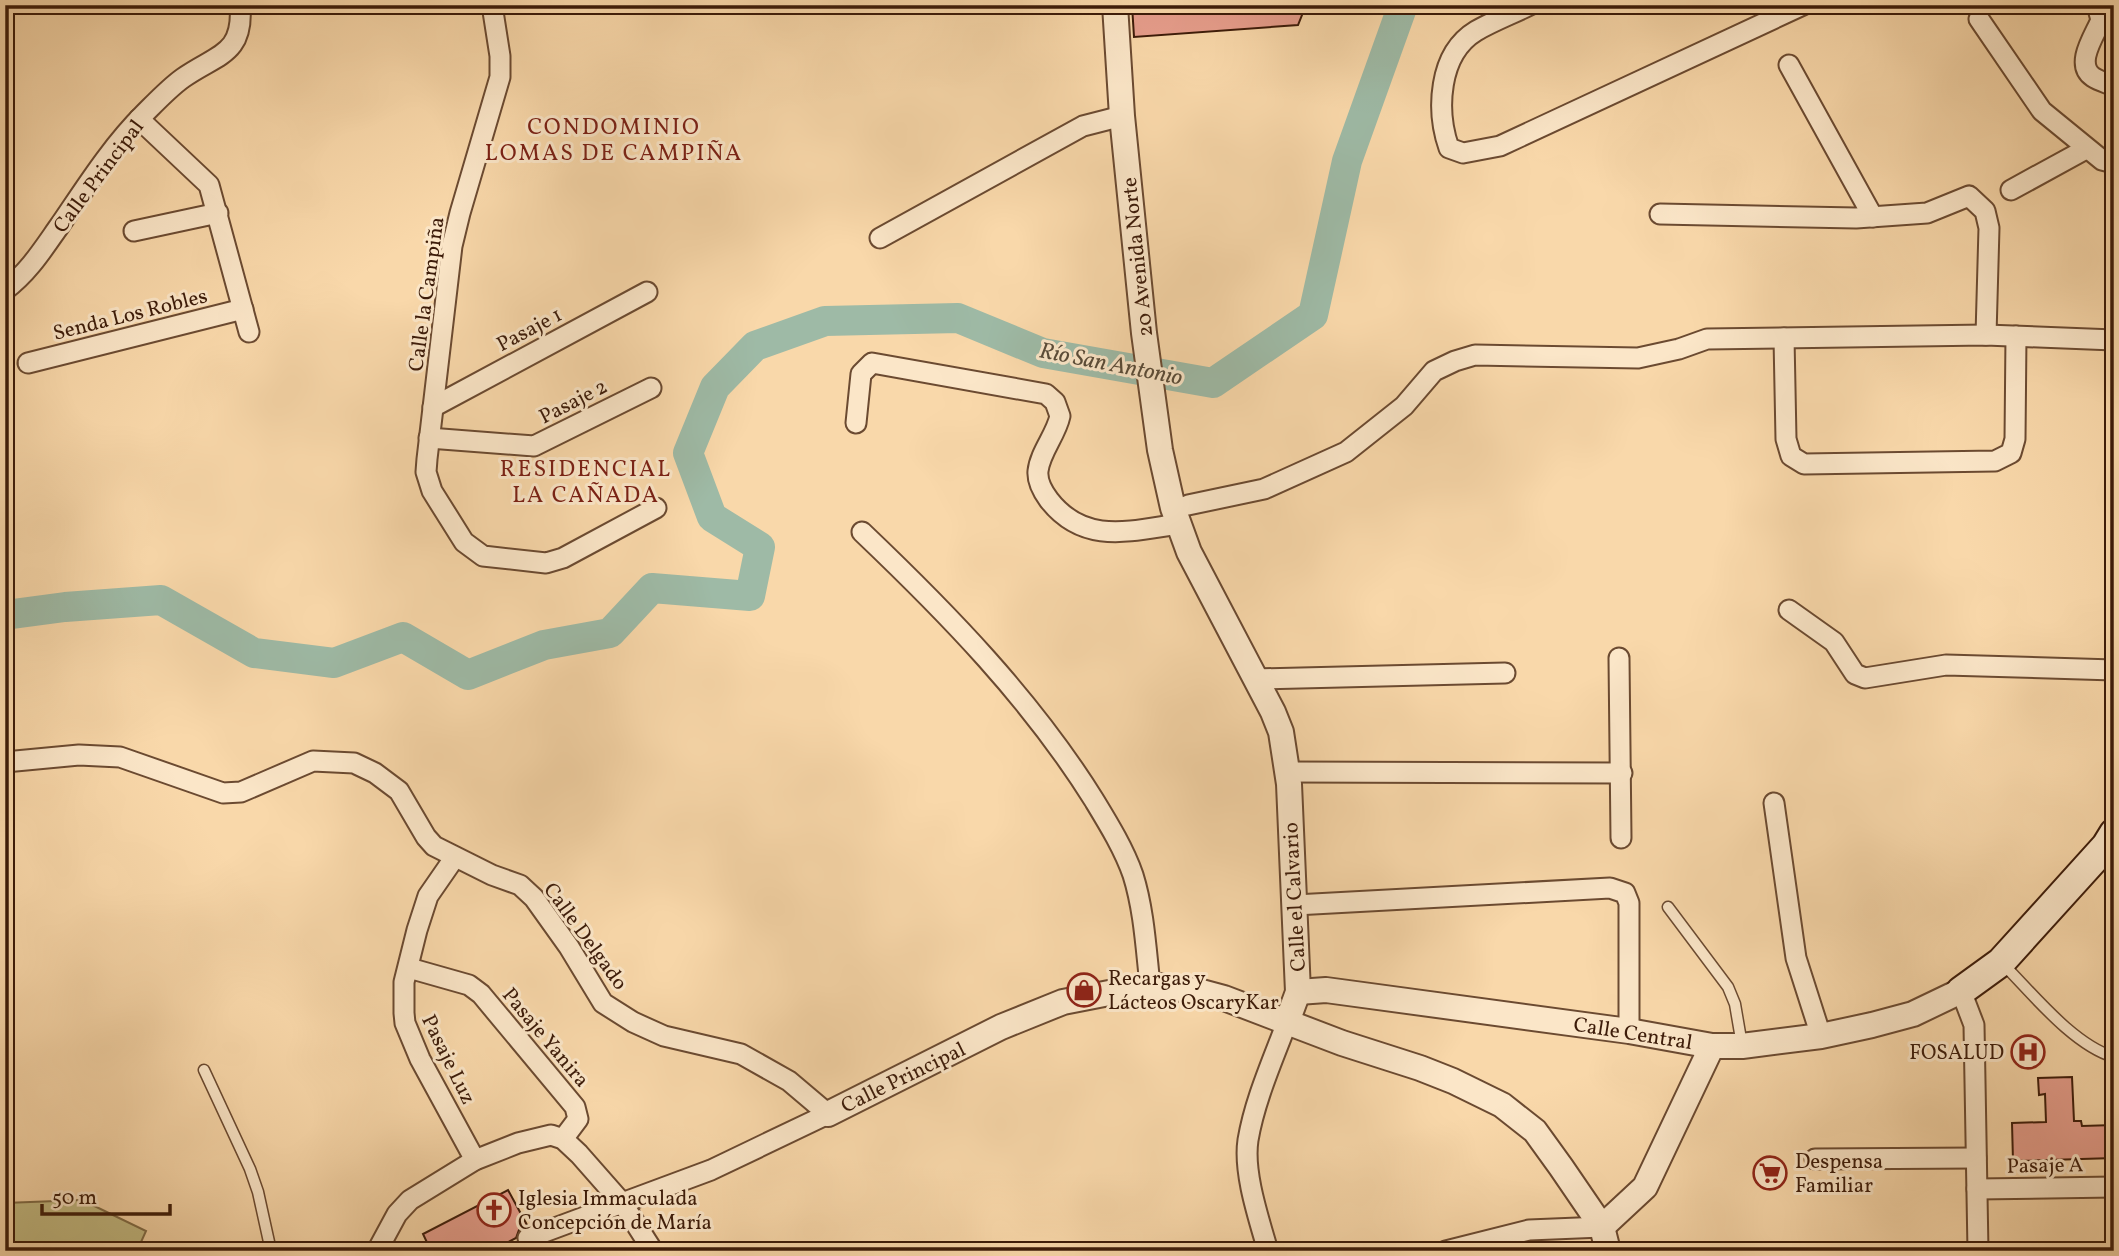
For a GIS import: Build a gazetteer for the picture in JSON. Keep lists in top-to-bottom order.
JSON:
{
  "streets": {
    "street": [
      "Calle Principal",
      "20 Avenida Norte",
      "Calle la Campiña",
      "Senda Los Robles",
      "Pasaje 1",
      "Pasaje 2",
      "Calle el Calvario",
      "Calle Delgado",
      "Calle Central",
      "Pasaje Yanira",
      "Pasaje Luz",
      "Pasaje A"
    ]
  },
  "crossings": [
    ["Calle Principal", "Calle el Calvario"],
    ["Calle Principal", "Calle Delgado"],
    ["20 Avenida Norte", "Calle el Calvario"],
    ["Calle la Campiña", "Pasaje 1"],
    ["Calle la Campiña", "Pasaje 2"],
    ["Calle el Calvario", "Calle Central"],
    ["Calle Delgado", "Pasaje Luz"],
    ["Pasaje Yanira", "Pasaje Luz"]
  ],
  "districts": ["CONDOMINIO LOMAS DE CAMPIÑA", "RESIDENCIAL LA CAÑADA"],
  "water": ["Río San Antonio"],
  "places": {
    "shop": ["Recargas y Lácteos OscaryKar"],
    "hospital": ["FOSALUD"],
    "supermarket": ["Despensa Familiar"],
    "church": ["Iglesia Immaculada Concepción de María"]
  },
  "scale_bar": "50 m"
}
